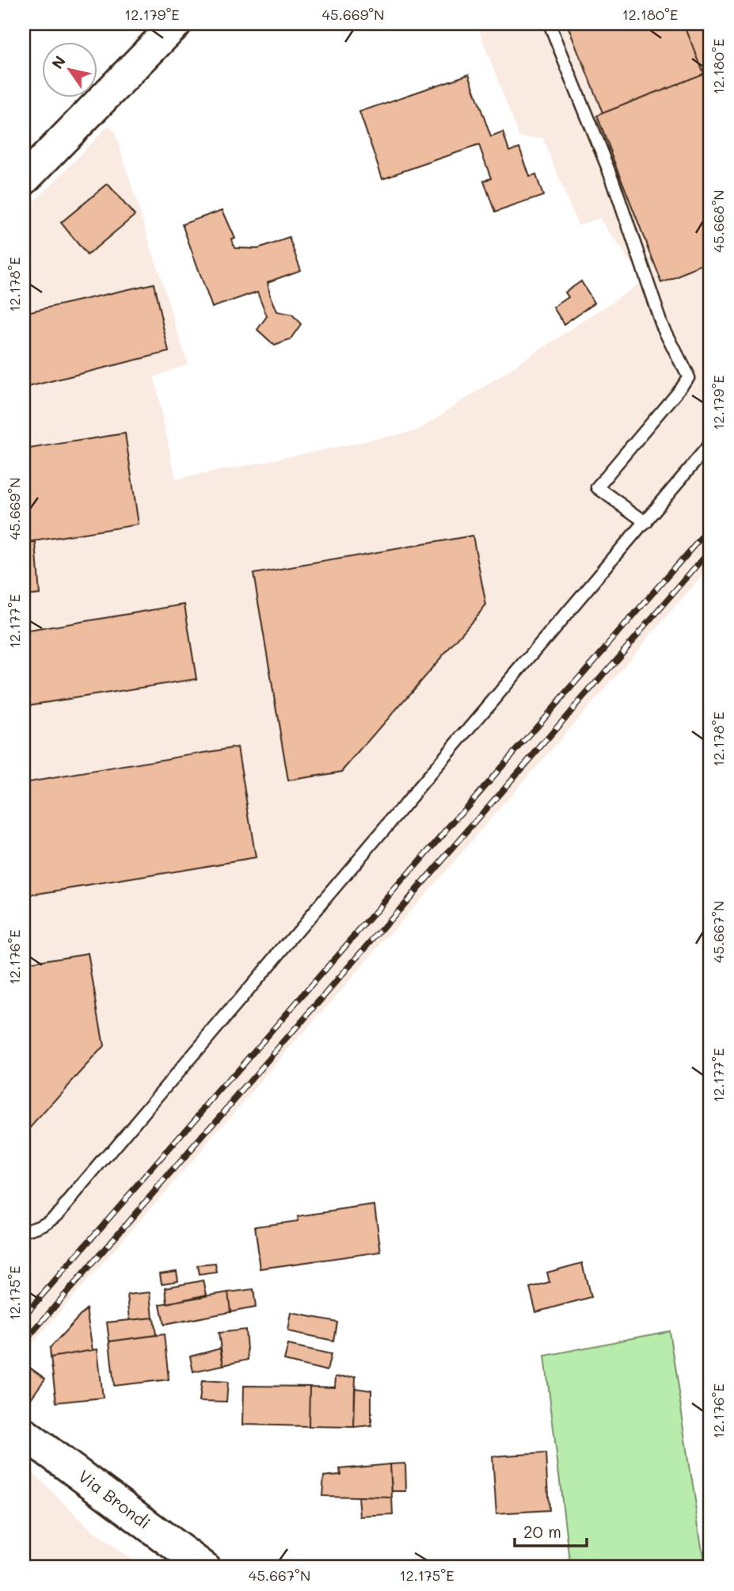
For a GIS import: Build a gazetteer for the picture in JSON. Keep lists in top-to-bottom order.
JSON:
{
  "streets": {
    "street": ["Via Brondi"]
  },
  "scale_bar": "20 m",
  "north": "top left",
  "coordinates": [
    "12.179°E",
    "45.669°N",
    "12.180°E",
    "45.668°N",
    "12.178°E",
    "12.177°E",
    "45.667°N",
    "12.176°E",
    "12.175°E"
  ]
}
